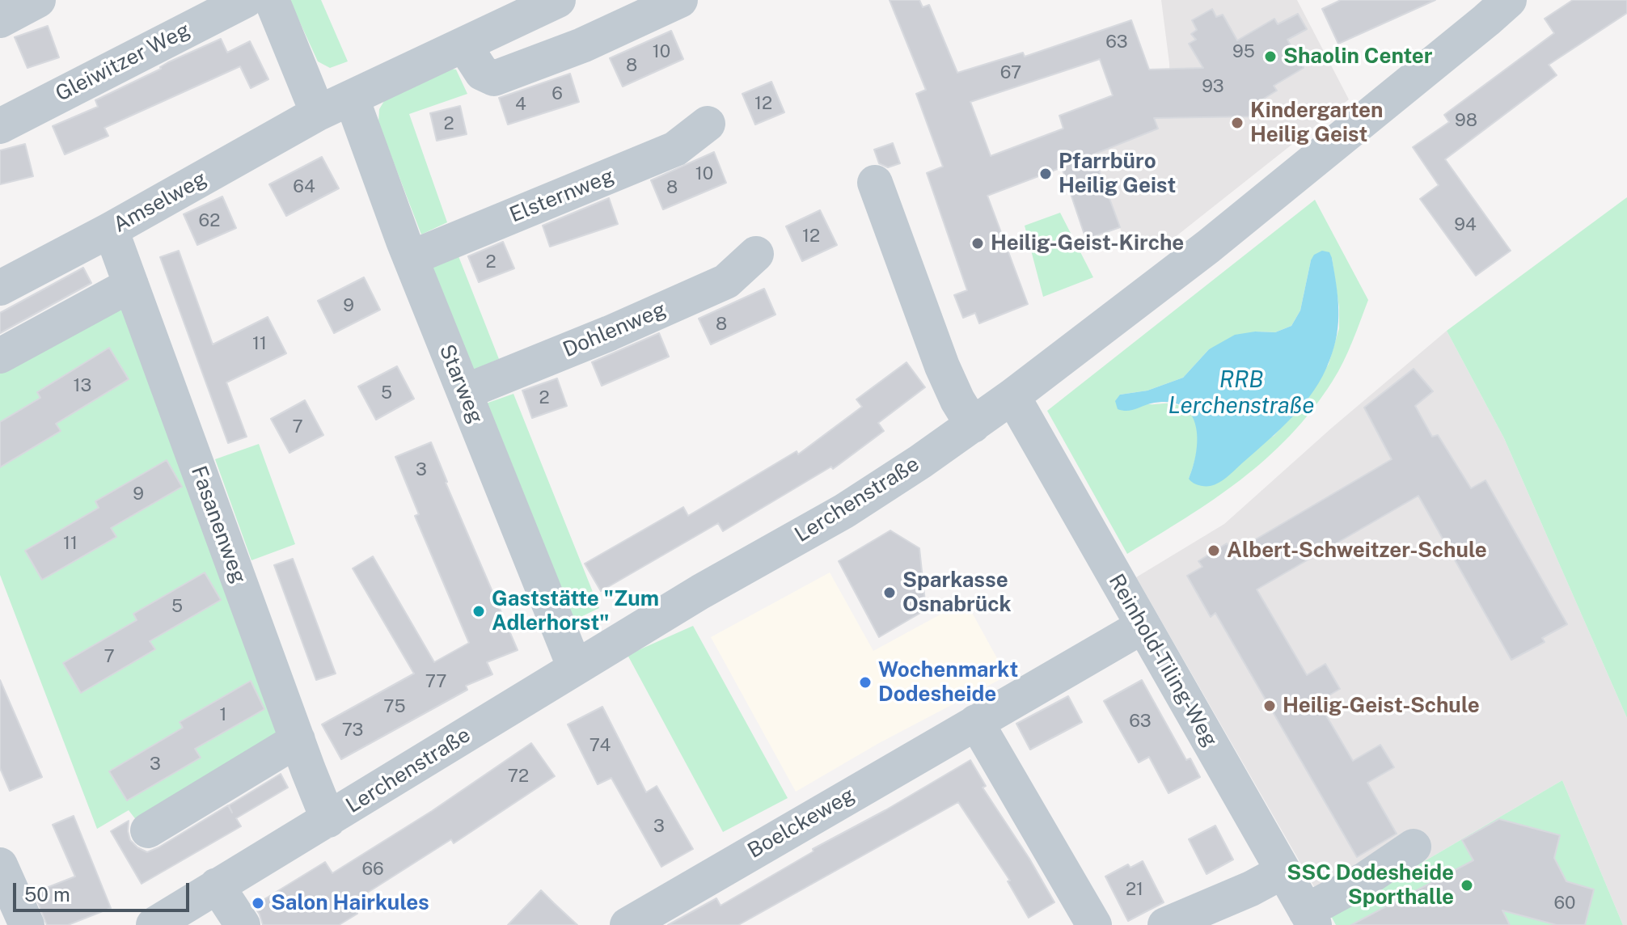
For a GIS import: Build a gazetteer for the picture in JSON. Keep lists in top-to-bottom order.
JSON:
{
  "streets": {
    "street": [
      "Gleiwitzer Weg",
      "Elsternweg",
      "Amselweg",
      "Dohlenweg",
      "Starweg",
      "Lerchenstraße",
      "Fasanenweg",
      "Reinhold-Tiling-Weg",
      "Boelckeweg"
    ]
  },
  "crossings": [
    ["Elsternweg", "Starweg"],
    ["Amselweg", "Starweg"],
    ["Amselweg", "Fasanenweg"],
    ["Dohlenweg", "Starweg"],
    ["Starweg", "Lerchenstraße"],
    ["Lerchenstraße", "Fasanenweg"],
    ["Lerchenstraße", "Reinhold-Tiling-Weg"],
    ["Reinhold-Tiling-Weg", "Boelckeweg"]
  ],
  "water": ["RRB Lerchenstraße"],
  "places": [
    "Shaolin Center",
    "Kindergarten Heilig Geist",
    "Pfarrbüro Heilig Geist",
    "Heilig-Geist-Kirche",
    "Albert-Schweitzer-Schule",
    "Sparkasse Osnabrück",
    "Gaststätte \"Zum Adlerhorst\"",
    "Wochenmarkt Dodesheide",
    "Heilig-Geist-Schule",
    "SSC Dodesheide Sporthalle",
    "Salon Hairkules"
  ],
  "house_numbers": [
    "63",
    "10",
    "95",
    "8",
    "67",
    "93",
    "6",
    "12",
    "4",
    "98",
    "2",
    "10",
    "64",
    "8",
    "62",
    "94",
    "12",
    "2",
    "9",
    "8",
    "11",
    "13",
    "5",
    "2",
    "7",
    "3",
    "9",
    "11",
    "5",
    "7",
    "77",
    "75",
    "1",
    "63",
    "73",
    "74",
    "3",
    "72",
    "3",
    "66",
    "21",
    "60"
  ],
  "scale_bar": "50 m"
}
